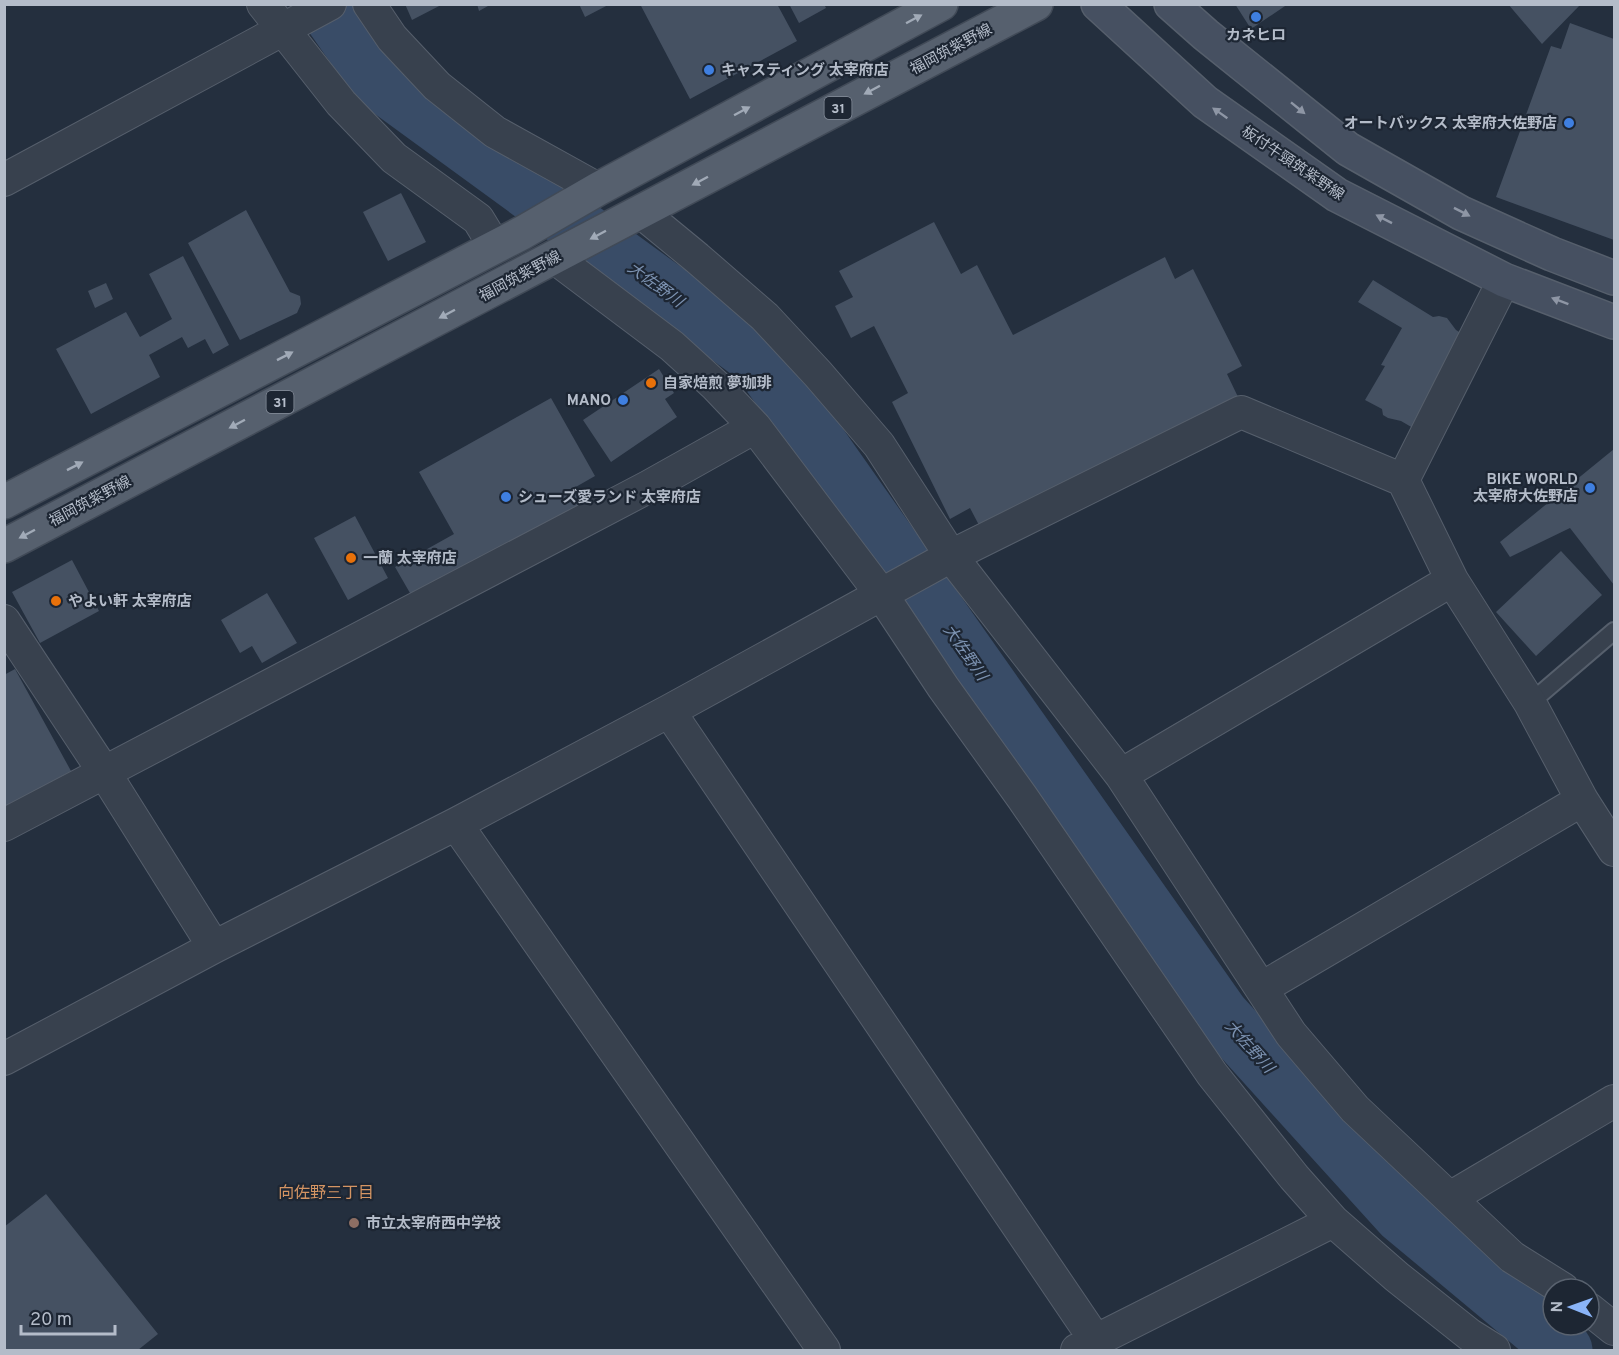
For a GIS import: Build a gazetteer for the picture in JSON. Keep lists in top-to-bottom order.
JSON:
{
  "streets": {
    "main road": ["福岡筑紫野線", "31", "板付牛頸筑紫野線"]
  },
  "districts": ["向佐野三丁目"],
  "water": ["大佐野川"],
  "places": [
    "カネヒロ",
    "キャスティング 太宰府店",
    "オートバックス 太宰府大佐野店",
    "自家焙煎 夢珈琲",
    "MANO",
    "BIKE WORLD 太宰府大佐野店",
    "シューズ愛ランド 太宰府店",
    "一蘭 太宰府店",
    "やよい軒 太宰府店",
    "市立太宰府西中学校"
  ],
  "scale_bar": "20 m",
  "north": "left"
}
